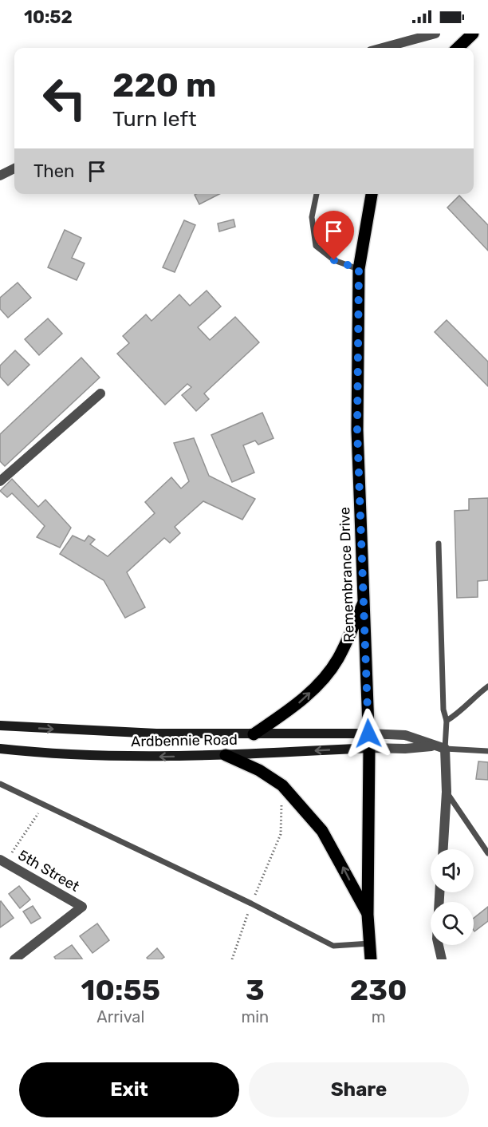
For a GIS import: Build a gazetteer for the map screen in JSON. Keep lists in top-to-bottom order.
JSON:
{
  "streets": {
    "main road": ["Remembrance Drive", "Ardbennie Road"],
    "street": ["5th Street"]
  },
  "crossings": [
    ["Remembrance Drive", "Ardbennie Road"]
  ],
  "page": {
    "status": "10:52",
    "turn": ["220 m", "Turn left"],
    "then": "Then",
    "eta": [
      "10:55",
      "Arrival",
      "3",
      "min",
      "230",
      "m"
    ],
    "buttons": ["Exit", "Share"]
  }
}
